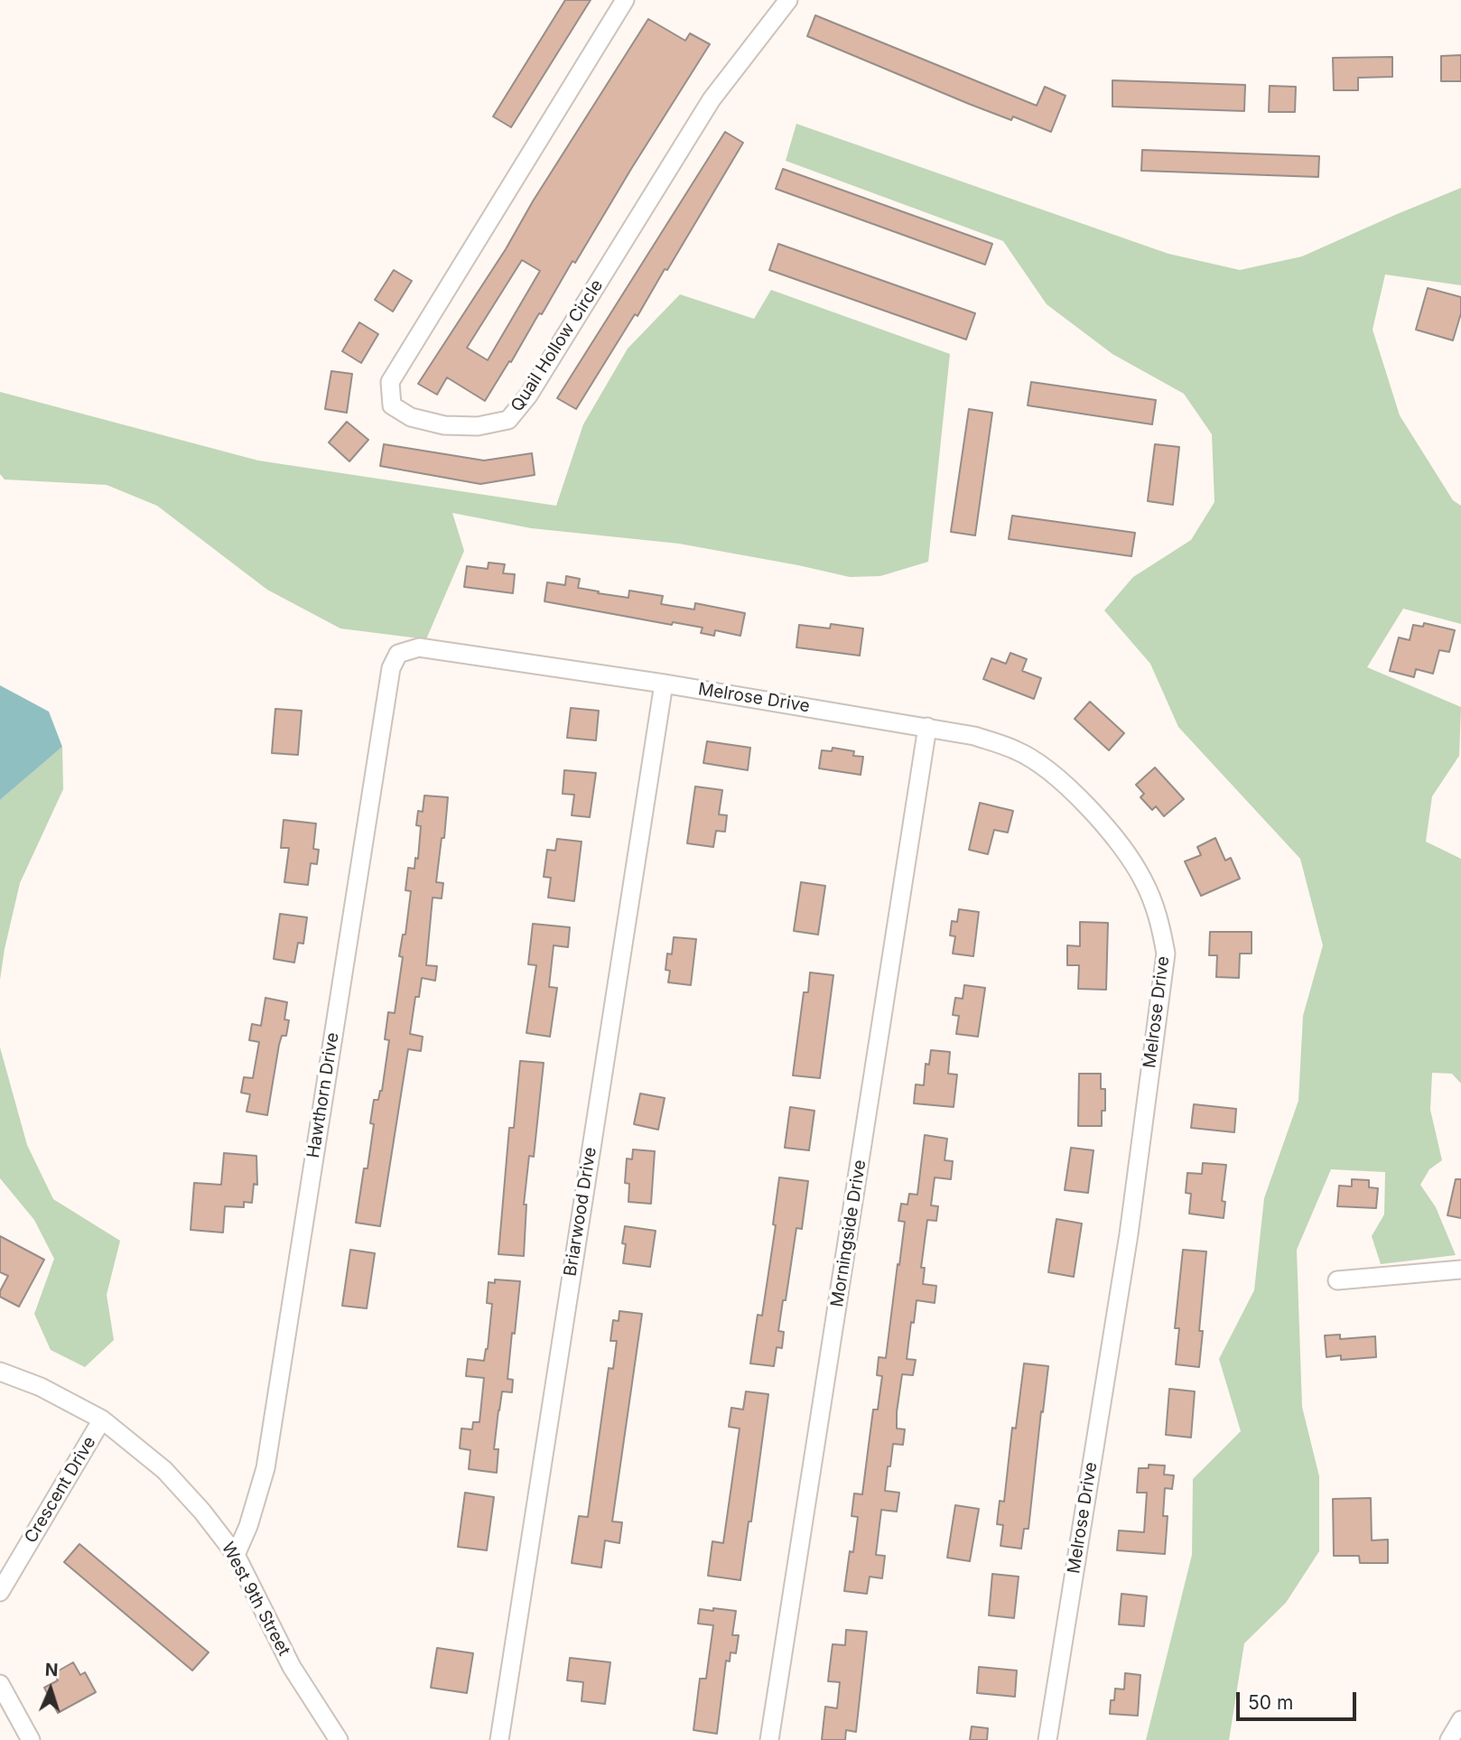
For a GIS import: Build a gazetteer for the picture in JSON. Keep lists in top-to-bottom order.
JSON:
{
  "streets": {
    "street": [
      "Quail Hollow Circle",
      "Melrose Drive",
      "Hawthorn Drive",
      "Briarwood Drive",
      "Morningside Drive",
      "Crescent Drive",
      "West 9th Street"
    ]
  },
  "crossings": [
    ["Melrose Drive", "Hawthorn Drive"],
    ["Melrose Drive", "Briarwood Drive"],
    ["Melrose Drive", "Morningside Drive"],
    ["Hawthorn Drive", "West 9th Street"],
    ["Crescent Drive", "West 9th Street"]
  ],
  "scale_bar": "50 m",
  "north": "top"
}
